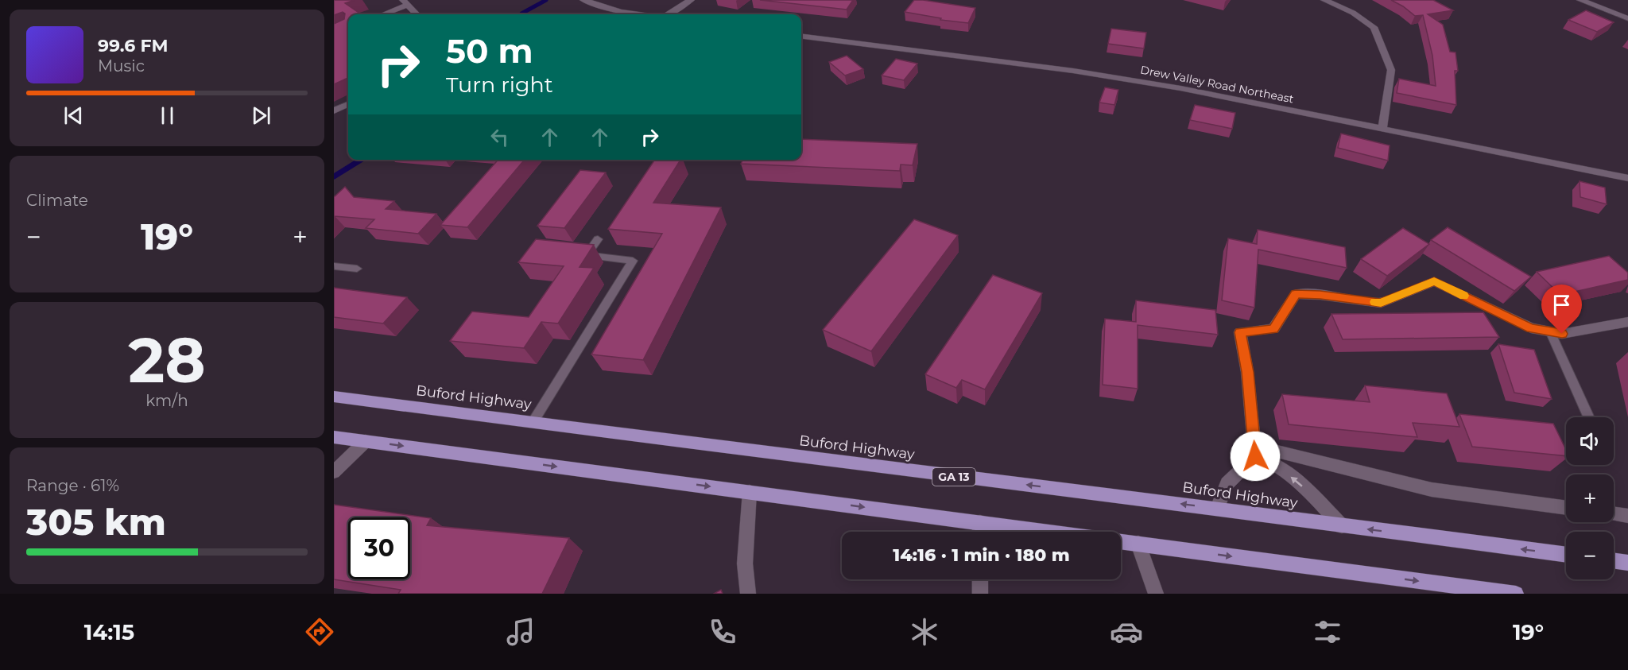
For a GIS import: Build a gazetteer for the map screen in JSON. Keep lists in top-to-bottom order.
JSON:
{
  "streets": {
    "main road": ["Buford Highway", "GA 13"],
    "street": ["Drew Valley Road Northeast"]
  },
  "page": {
    "turn": ["50 m", "Turn right"],
    "song": ["99.6 FM", "Music"],
    "tile": [
      "Climate",
      ["28", "km/h"],
      ["Range · 61%", "305 km"]
    ],
    "heat": ["−", "19°", "+"],
    "map_buttons": ["+", "−"],
    "limit": "30",
    "trip": "14:16 · 1 min · 180 m",
    "tabs": ["14:15", "19°"]
  }
}
